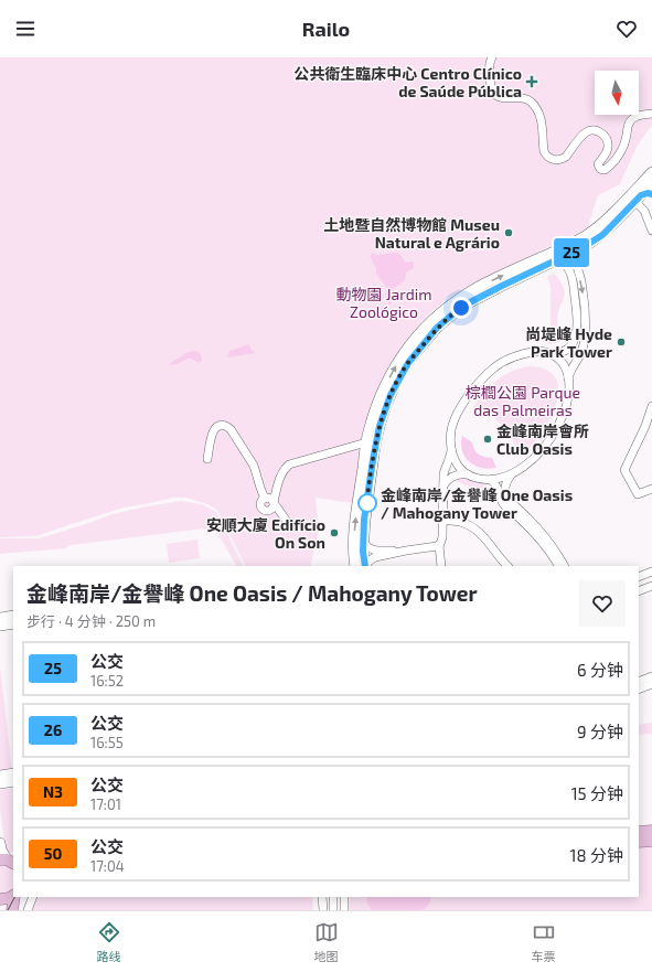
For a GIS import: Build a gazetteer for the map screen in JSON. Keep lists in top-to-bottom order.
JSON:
{
  "parks": ["動物園 Jardim Zoológico", "棕櫚公園 Parque das Palmeiras"],
  "places": {
    "health": ["公共衛生臨床中心 Centro Clínico de Saúde Pública"],
    "other": [
      "土地暨自然博物館 Museu Natural e Agrário",
      "尚堤峰 Hyde Park Tower",
      "金峰南岸會所 Club Oasis",
      "金峰南岸/金譽峰 One Oasis / Mahogany Tower",
      "安順大廈 Edifício On Son"
    ]
  },
  "lines": ["bus line 25"],
  "north": "bottom",
  "page": {
    "header": "Railo",
    "on_map": "25",
    "heading": ["金峰南岸/金譽峰 One Oasis / Mahogany Tower", "步行 · 4 分钟 · 250 m"],
    "list": [
      {
        "mark": "25",
        "name": "公交",
        "note": "16:52",
        "value": "6 分钟"
      },
      {
        "mark": "26",
        "name": "公交",
        "note": "16:55",
        "value": "9 分钟"
      },
      {
        "mark": "N3",
        "name": "公交",
        "note": "17:01",
        "value": "15 分钟"
      },
      {
        "mark": "50",
        "name": "公交",
        "note": "17:04",
        "value": "18 分钟"
      }
    ],
    "tabs": ["路线", "地图", "车票"]
  }
}
